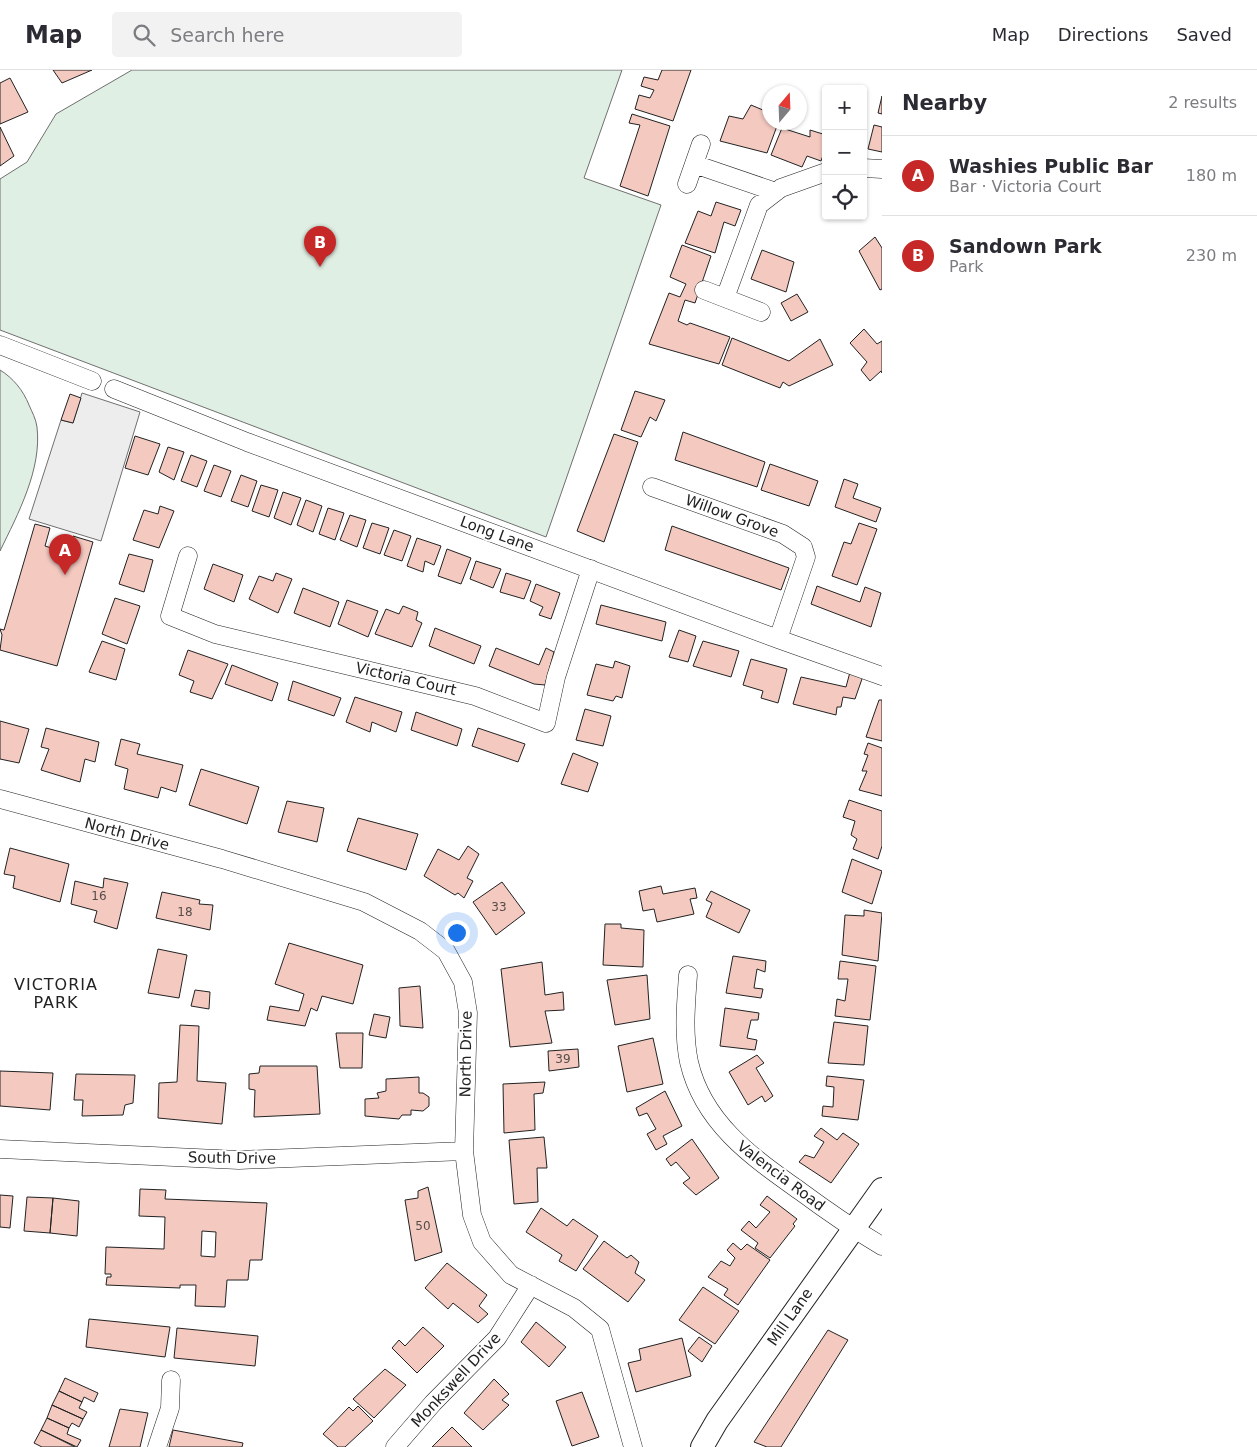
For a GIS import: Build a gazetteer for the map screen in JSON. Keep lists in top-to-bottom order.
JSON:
{
  "streets": {
    "street": [
      "Willow Grove",
      "Long Lane",
      "Victoria Court",
      "North Drive",
      "South Drive",
      "Valencia Road",
      "Mill Lane",
      "Monkswell Drive"
    ]
  },
  "crossings": [
    ["Willow Grove", "Long Lane"],
    ["Long Lane", "Victoria Court"],
    ["North Drive", "South Drive"],
    ["North Drive", "Monkswell Drive"],
    ["Valencia Road", "Mill Lane"]
  ],
  "districts": ["VICTORIA PARK"],
  "house_numbers": [
    "16",
    "33",
    "18",
    "39",
    "50"
  ],
  "north": "top",
  "page": {
    "header": "Map",
    "search": "Search here",
    "nav": ["Map", "Directions", "Saved"],
    "heading": ["Nearby", "2 results"],
    "map_buttons": ["+", "−"],
    "list": [
      {
        "mark": "A",
        "name": "Washies Public Bar",
        "note": "Bar · Victoria Court",
        "value": "180 m"
      },
      {
        "mark": "B",
        "name": "Sandown Park",
        "note": "Park",
        "value": "230 m"
      }
    ],
    "pins": ["B", "A"]
  }
}
